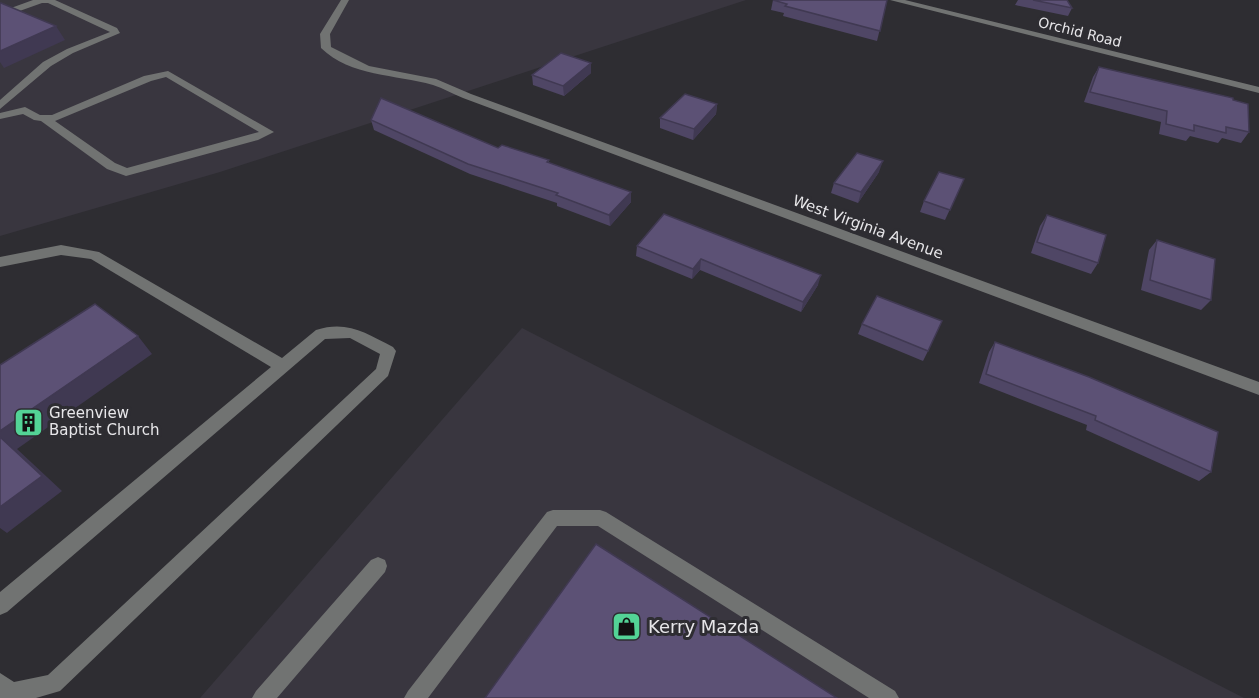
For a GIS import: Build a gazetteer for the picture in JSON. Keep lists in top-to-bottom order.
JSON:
{
  "streets": {
    "street": ["Orchid Road", "West Virginia Avenue"]
  },
  "places": {
    "building": ["Greenview Baptist Church"],
    "shop": ["Kerry Mazda"]
  }
}
